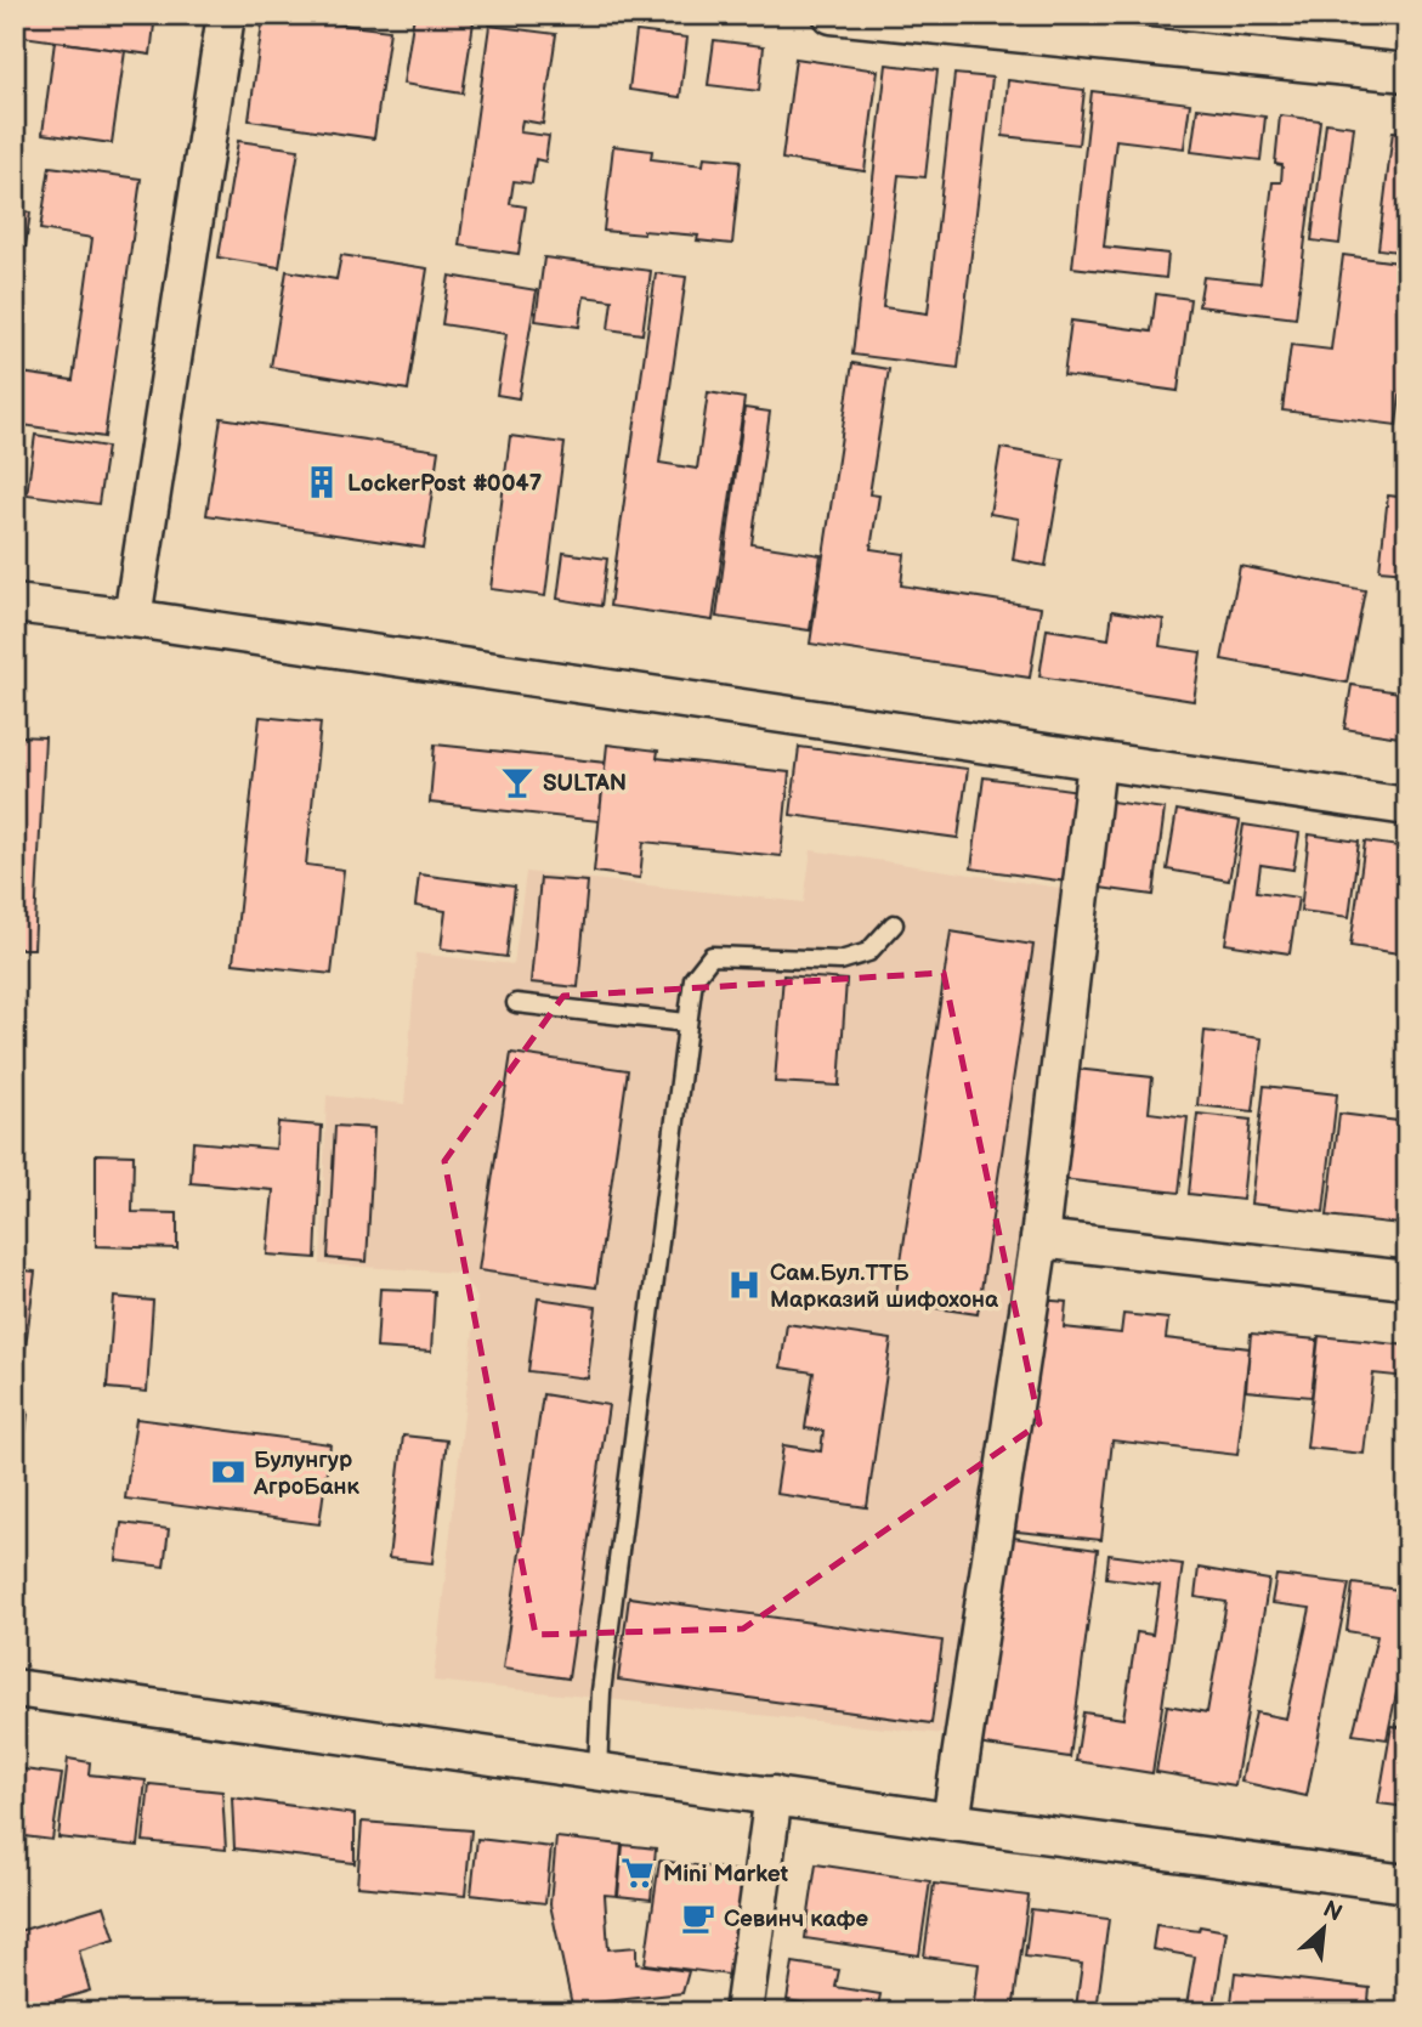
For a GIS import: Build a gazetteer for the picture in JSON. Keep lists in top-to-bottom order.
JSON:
{
  "places": {
    "building": ["LockerPost #0047"],
    "bar": ["SULTAN"],
    "hospital": ["Сам.Бул.ТТБ Марказий шифохона"],
    "bank": ["Булунгур АгроБанк"],
    "supermarket": ["Mini Market"],
    "cafe": ["Севинч кафе"]
  },
  "north": "top right"
}
